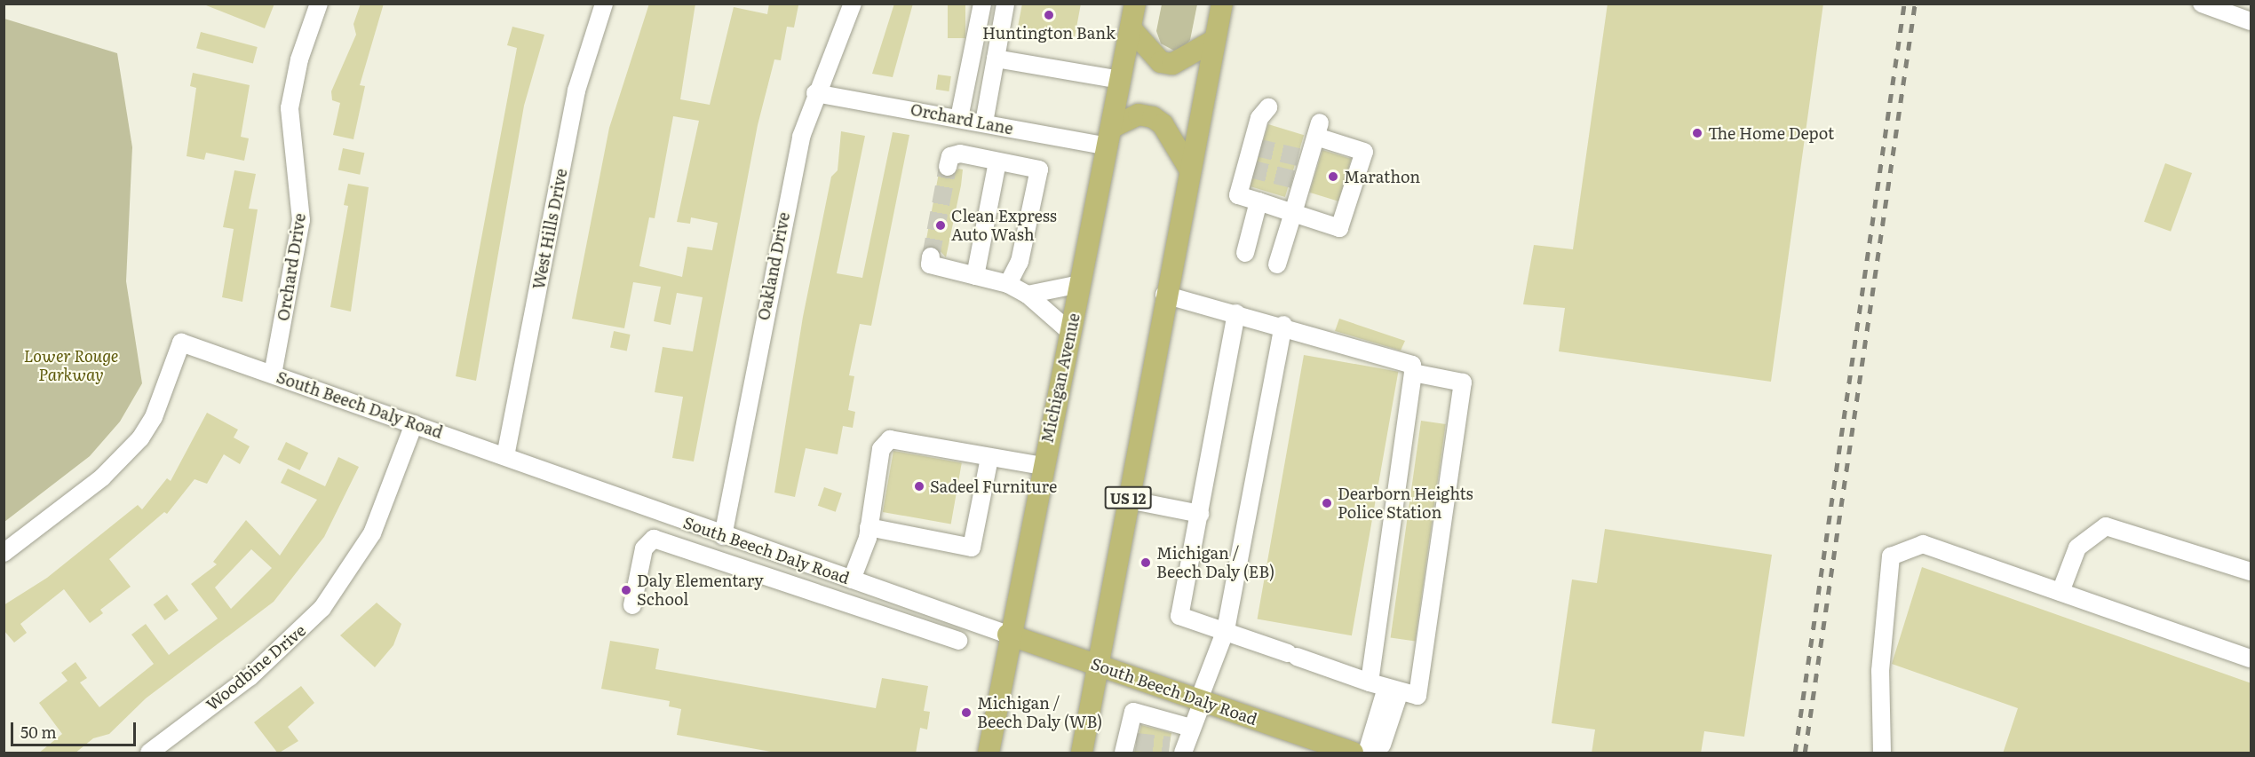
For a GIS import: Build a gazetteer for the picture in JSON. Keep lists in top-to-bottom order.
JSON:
{
  "streets": {
    "main road": ["Michigan Avenue", "South Beech Daly Road", "US 12"],
    "street": [
      "Orchard Lane",
      "West Hills Drive",
      "Oakland Drive",
      "Orchard Drive",
      "Woodbine Drive"
    ]
  },
  "crossings": [
    ["Orchard Lane", "Oakland Drive"],
    ["Orchard Lane", "Michigan Avenue"],
    ["West Hills Drive", "South Beech Daly Road"],
    ["Oakland Drive", "South Beech Daly Road"],
    ["Orchard Drive", "South Beech Daly Road"],
    ["Michigan Avenue", "South Beech Daly Road"],
    ["South Beech Daly Road", "US 12"],
    ["South Beech Daly Road", "Woodbine Drive"]
  ],
  "parks": ["Lower Rouge Parkway"],
  "places": [
    "Huntington Bank",
    "The Home Depot",
    "Marathon",
    "Clean Express Auto Wash",
    "Sadeel Furniture",
    "Dearborn Heights Police Station",
    "Michigan / Beech Daly (EB)",
    "Daly Elementary School",
    "Michigan / Beech Daly (WB)"
  ],
  "scale_bar": "50 m"
}
